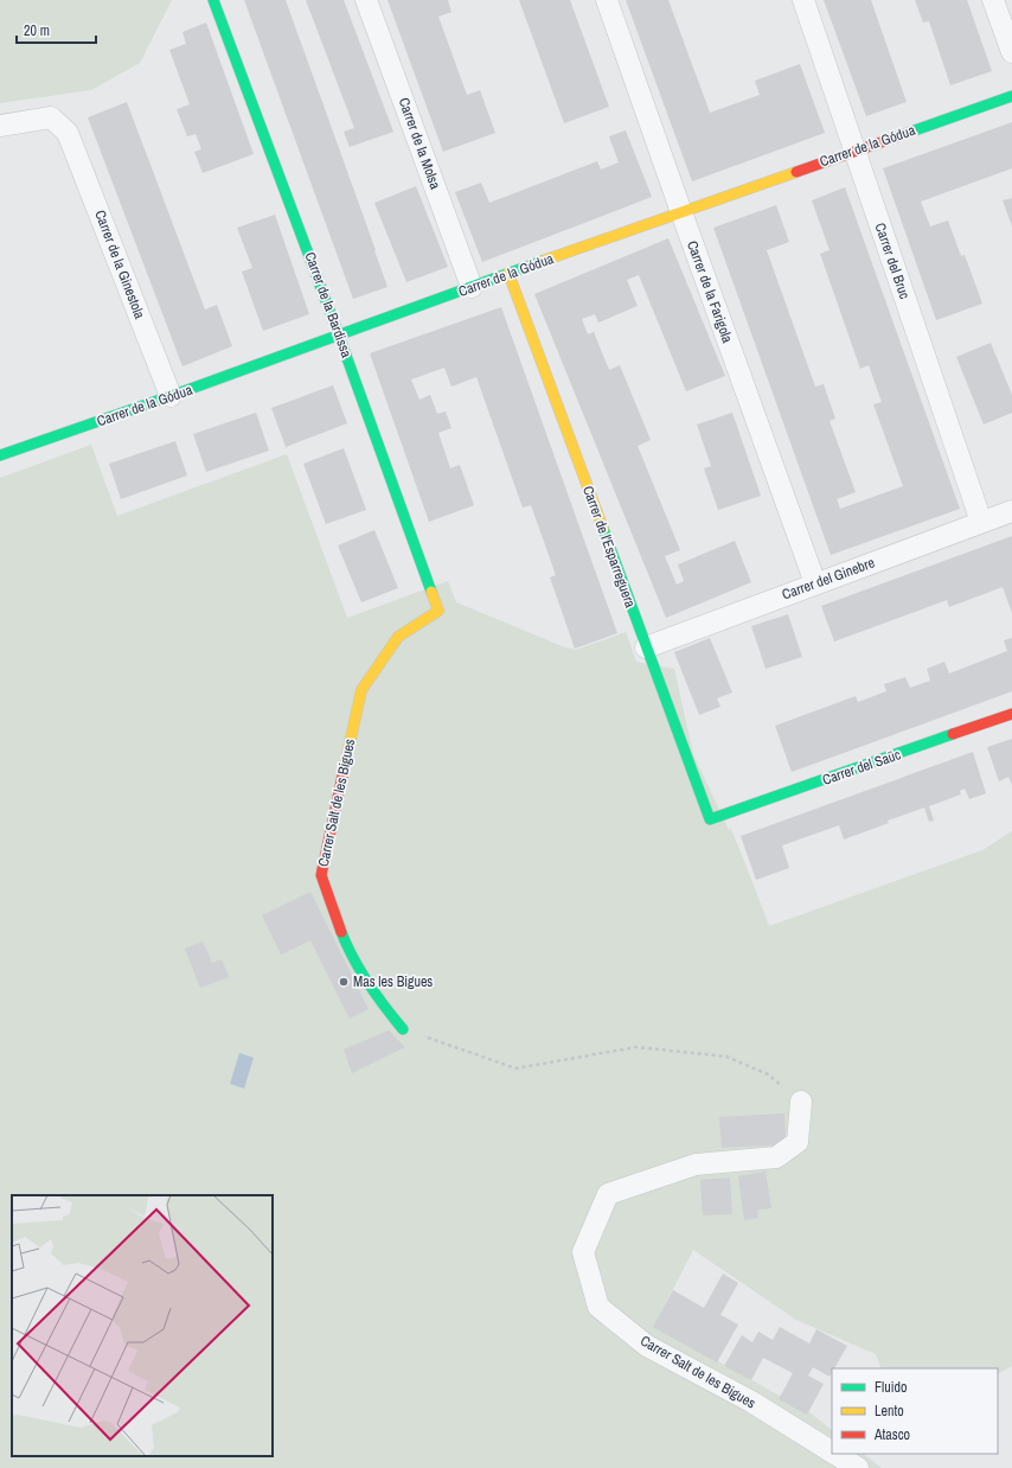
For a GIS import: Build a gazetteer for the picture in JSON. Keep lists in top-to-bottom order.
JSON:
{
  "streets": {
    "street": [
      "Carrer de la Molsa",
      "Carrer de la Gódua",
      "Carrer del Bruc",
      "Carrer de la Ginestola",
      "Carrer de la Farigola",
      "Carrer de la Bardissa",
      "Carrer de l'Esparreguera",
      "Carrer del Ginebre",
      "Carrer del Saüc",
      "Carrer Salt de les Bigues"
    ]
  },
  "crossings": [
    ["Carrer de la Molsa", "Carrer de la Gódua"],
    ["Carrer de la Gódua", "Carrer del Bruc"],
    ["Carrer de la Gódua", "Carrer de la Ginestola"],
    ["Carrer de la Gódua", "Carrer de la Farigola"],
    ["Carrer de la Gódua", "Carrer de la Bardissa"],
    ["Carrer de la Gódua", "Carrer de l'Esparreguera"],
    ["Carrer del Bruc", "Carrer del Ginebre"],
    ["Carrer de la Farigola", "Carrer del Ginebre"],
    ["Carrer de la Bardissa", "Carrer Salt de les Bigues"],
    ["Carrer de l'Esparreguera", "Carrer del Ginebre"],
    ["Carrer de l'Esparreguera", "Carrer del Saüc"]
  ],
  "places": ["Mas les Bigues"],
  "legend": ["Fluido", "Lento", "Atasco"],
  "scale_bar": "20 m"
}
